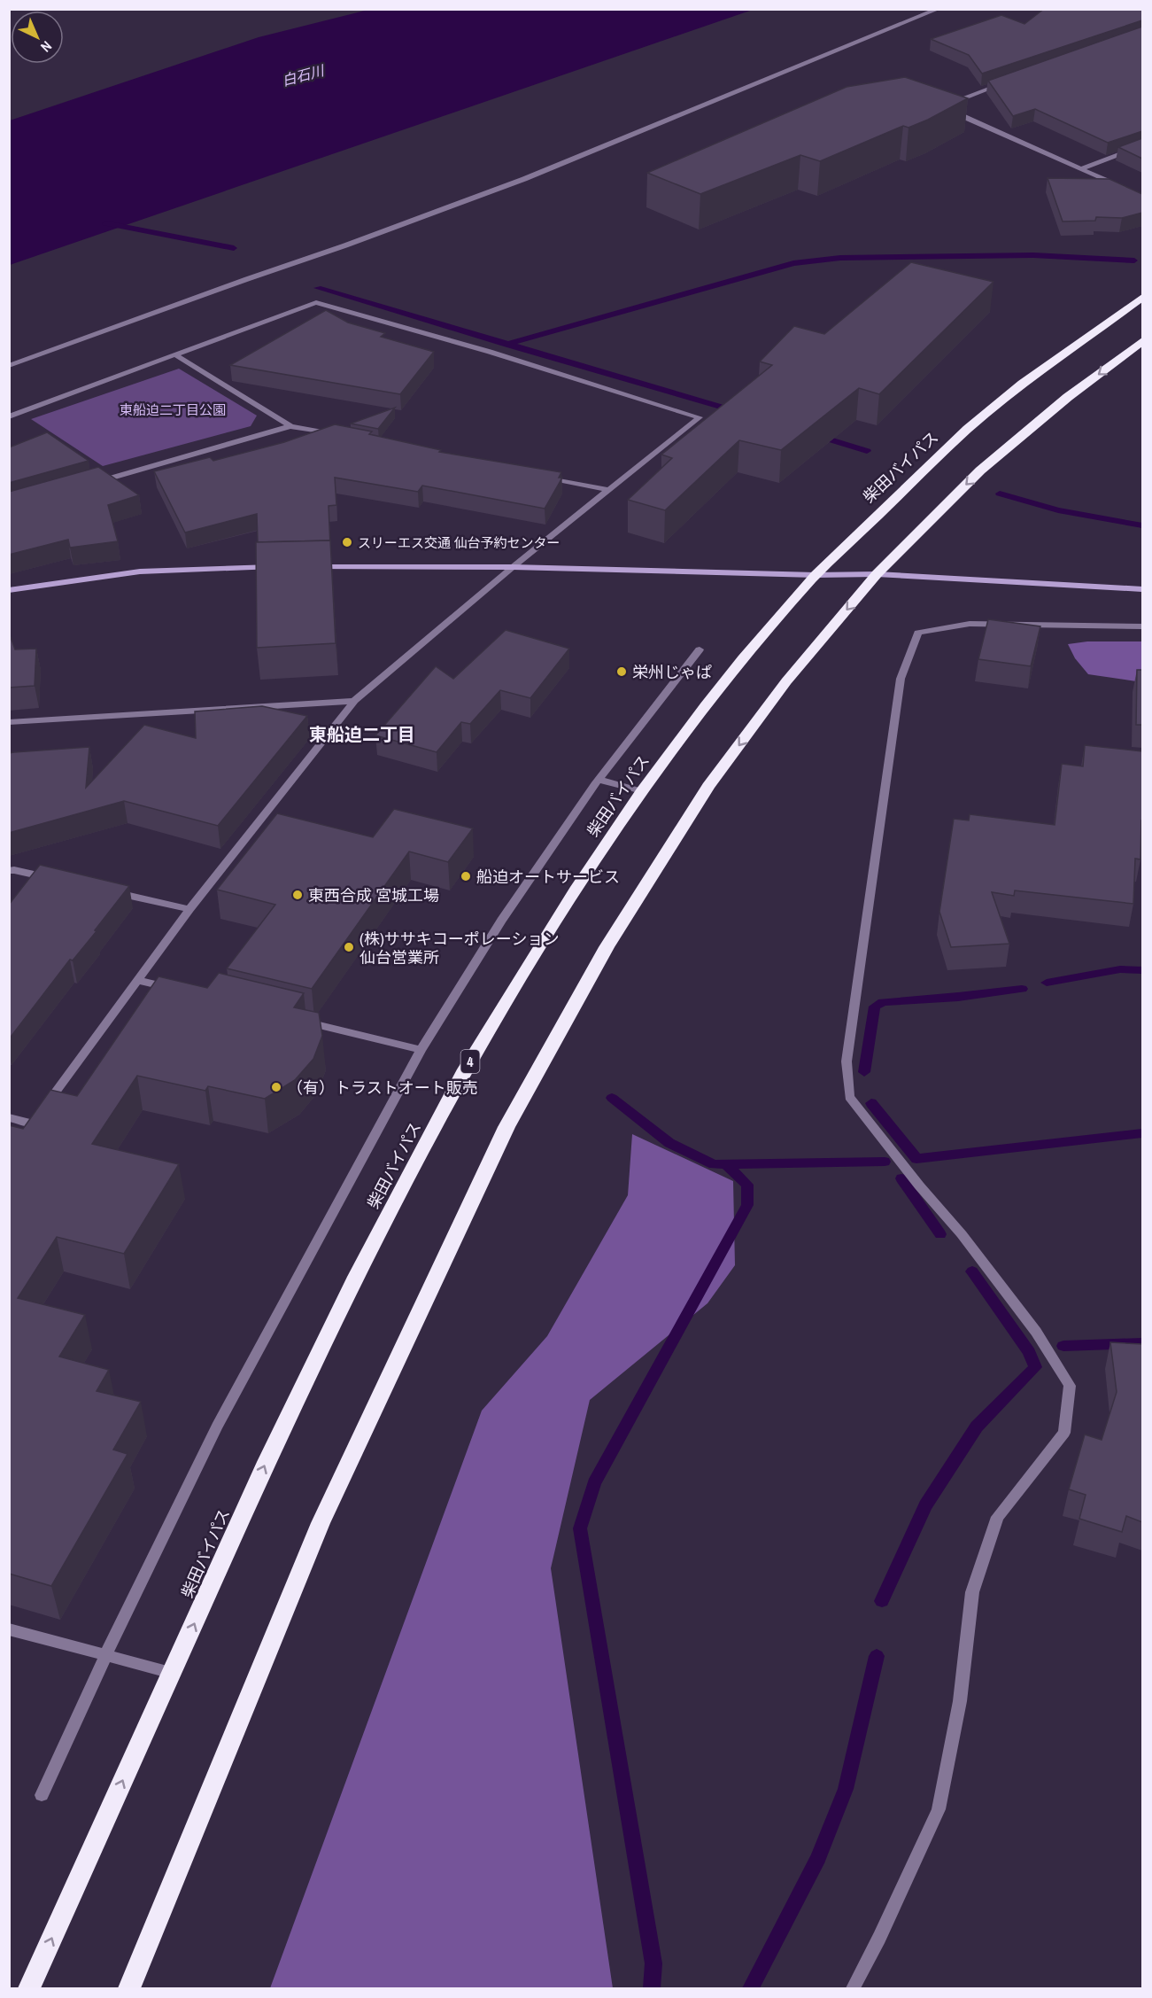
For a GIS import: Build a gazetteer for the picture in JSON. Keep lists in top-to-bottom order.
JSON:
{
  "streets": {
    "highway": ["柴田バイパス", "4"]
  },
  "districts": ["東船迫二丁目"],
  "water": ["白石川"],
  "parks": ["東船迫二丁目公園"],
  "places": [
    "スリーエス交通 仙台予約センター",
    "栄州じゃぱ",
    "船迫オートサービス",
    "東西合成 宮城工場",
    "(株)ササキコーポレーション 仙台営業所",
    "（有）トラストオート販売"
  ],
  "north": "bottom right"
}
